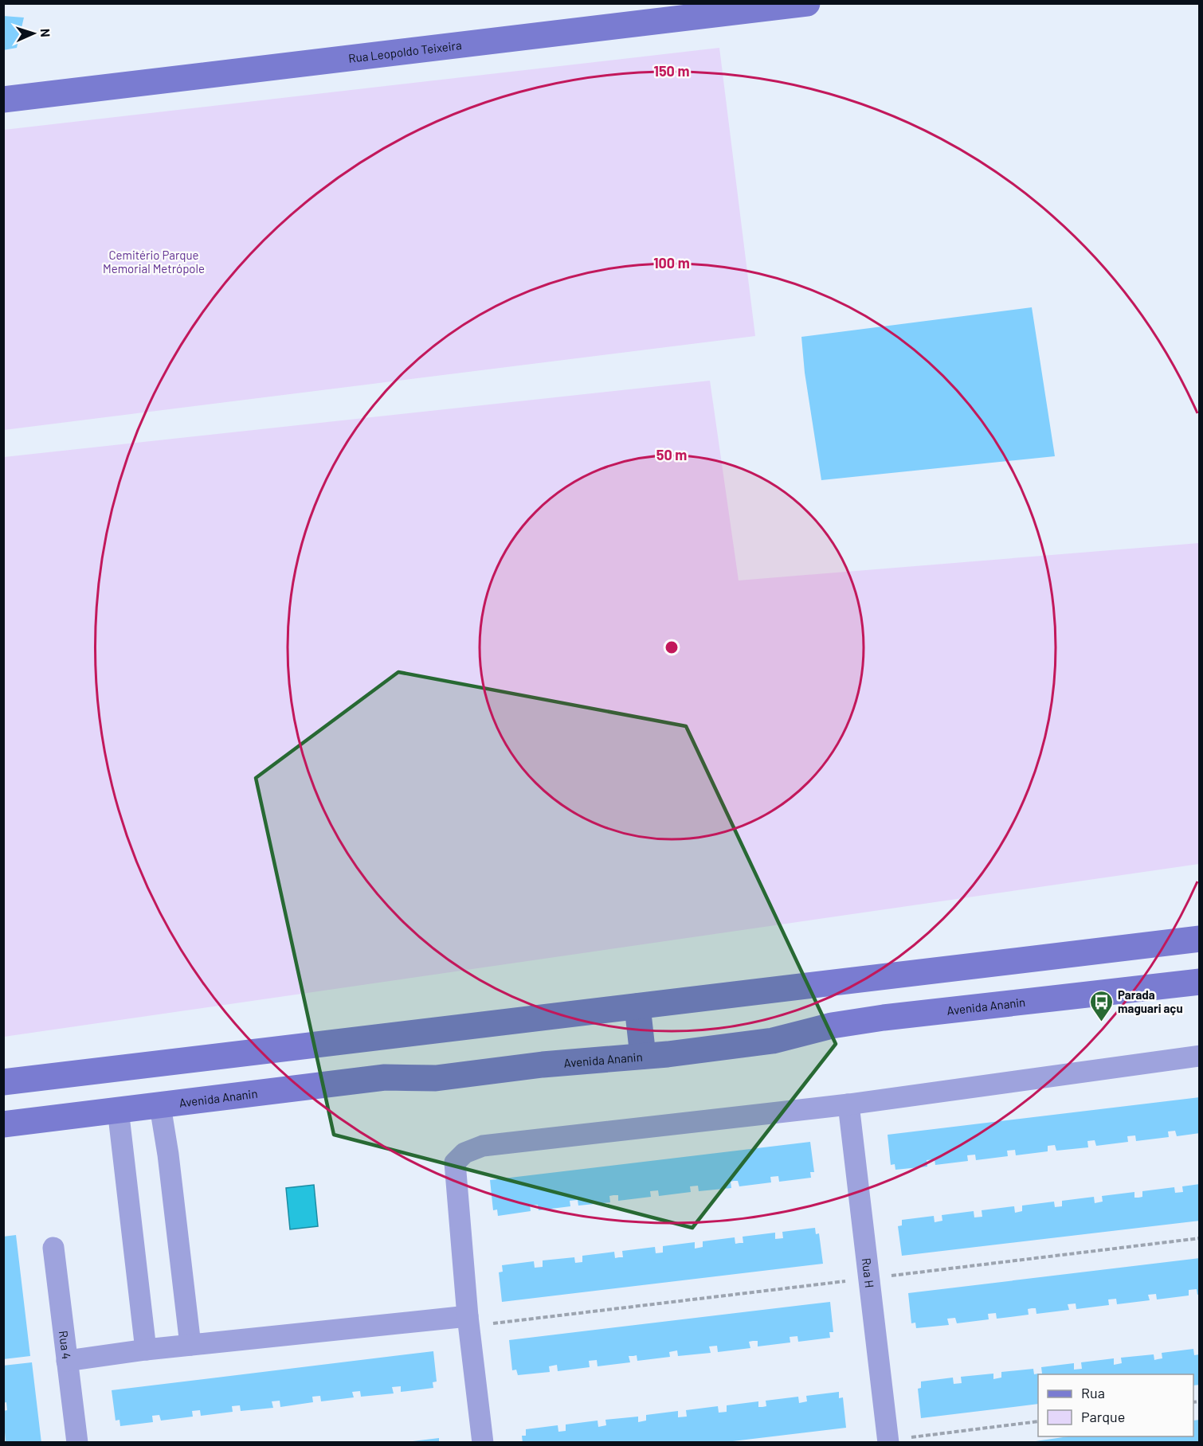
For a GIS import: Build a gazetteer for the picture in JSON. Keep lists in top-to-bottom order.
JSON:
{
  "streets": {
    "main road": ["Rua Leopoldo Teixeira", "Avenida Ananin"],
    "street": ["Rua H", "Rua 4"]
  },
  "parks": ["Cemitério Parque Memorial Metrópole"],
  "places": {
    "bus stop": ["Parada maguari açu"]
  },
  "legend": ["Rua", "Parque"],
  "north": "right",
  "rings": ["150 m", "100 m", "50 m"]
}
